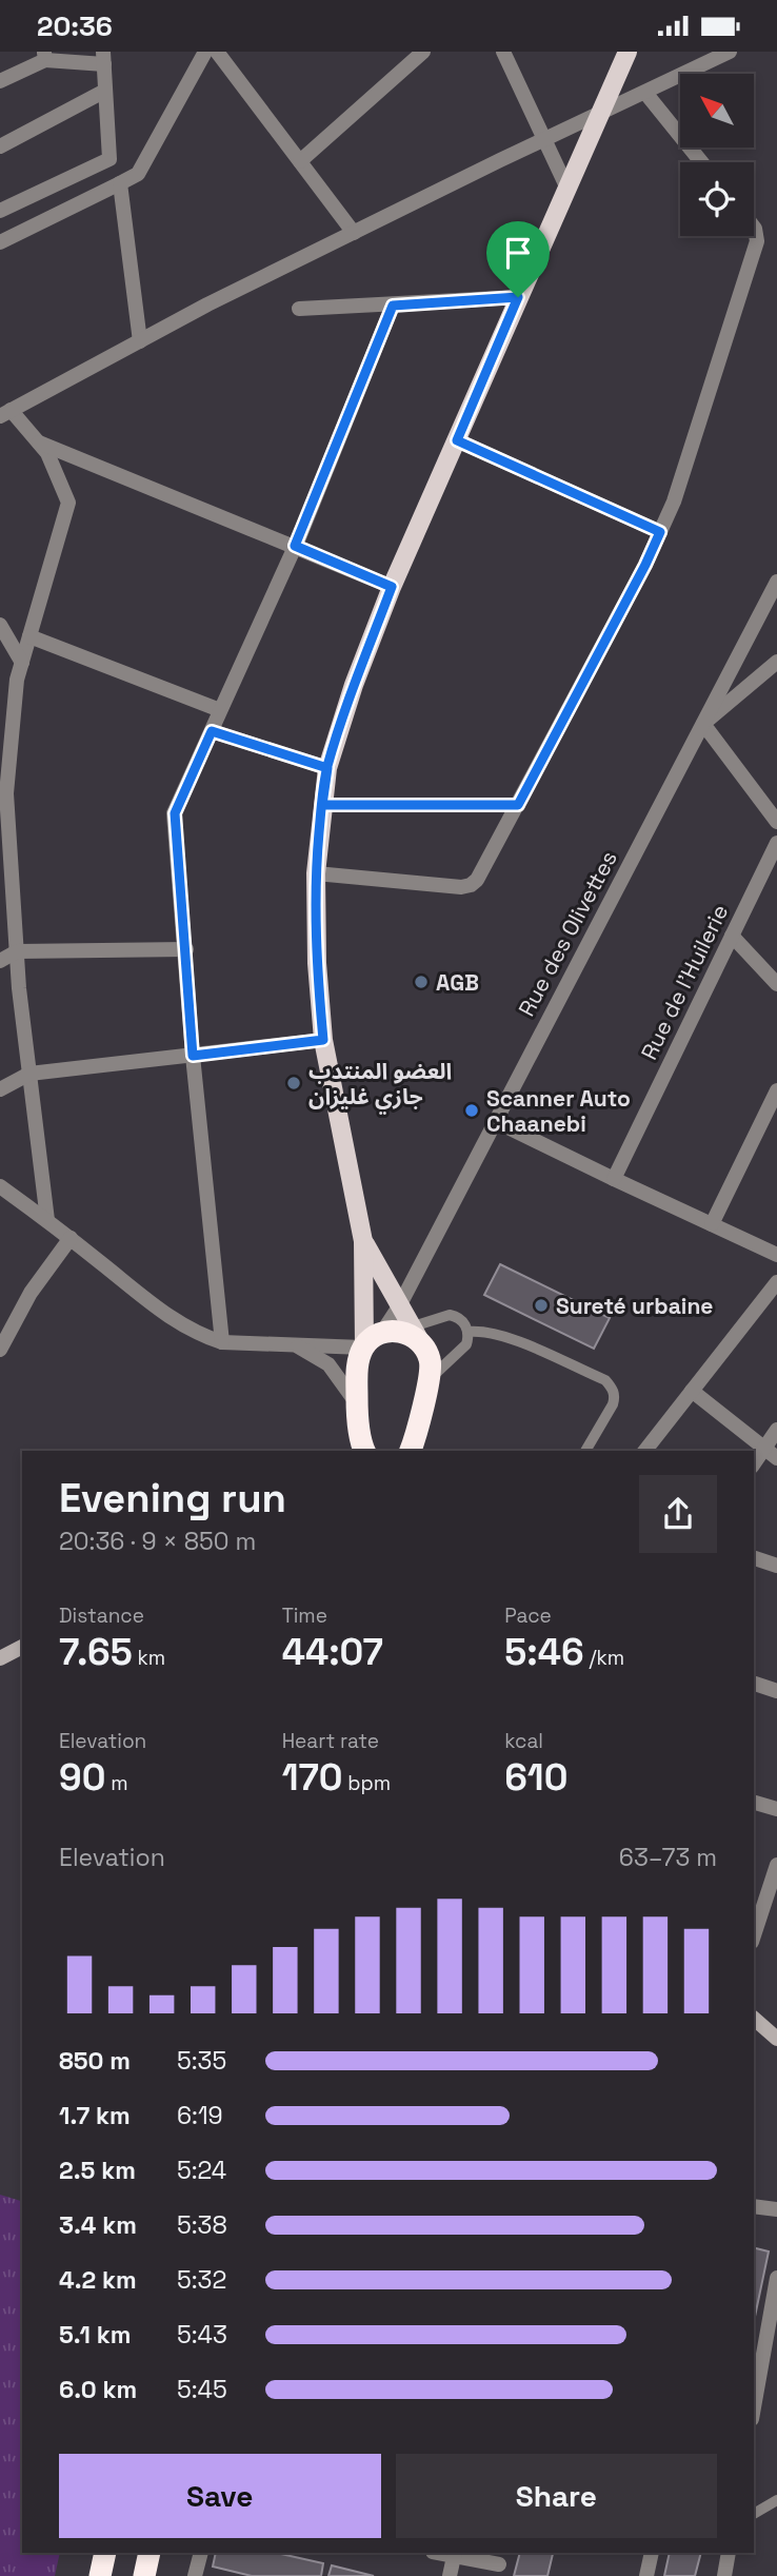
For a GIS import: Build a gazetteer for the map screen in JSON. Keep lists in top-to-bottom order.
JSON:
{
  "streets": {
    "street": ["Rue des Olivettes", "Rue de l'Huilerie"]
  },
  "places": [
    "AGB",
    "العضو المنتدب جازي غليزان",
    "Scanner Auto Chaanebi",
    "Sureté urbaine"
  ],
  "north": "top left",
  "page": {
    "status": "20:36",
    "heading": ["Evening run", "20:36 · 9 × 850 m"],
    "stats": [
      ["Distance", "7.65 km"],
      ["Time", "44:07"],
      ["Pace", "5:46 /km"],
      ["Elevation", "90 m"],
      ["Heart rate", "170 bpm"],
      ["kcal", "610"]
    ],
    "chart": ["Elevation", "63–73 m"],
    "list": [
      {
        "name": "850 m",
        "note": "5:35"
      },
      {
        "name": "1.7 km",
        "note": "6:19"
      },
      {
        "name": "2.5 km",
        "note": "5:24"
      },
      {
        "name": "3.4 km",
        "note": "5:38"
      },
      {
        "name": "4.2 km",
        "note": "5:32"
      },
      {
        "name": "5.1 km",
        "note": "5:43"
      },
      {
        "name": "6.0 km",
        "note": "5:45"
      }
    ],
    "buttons": ["Save", "Share"]
  }
}
